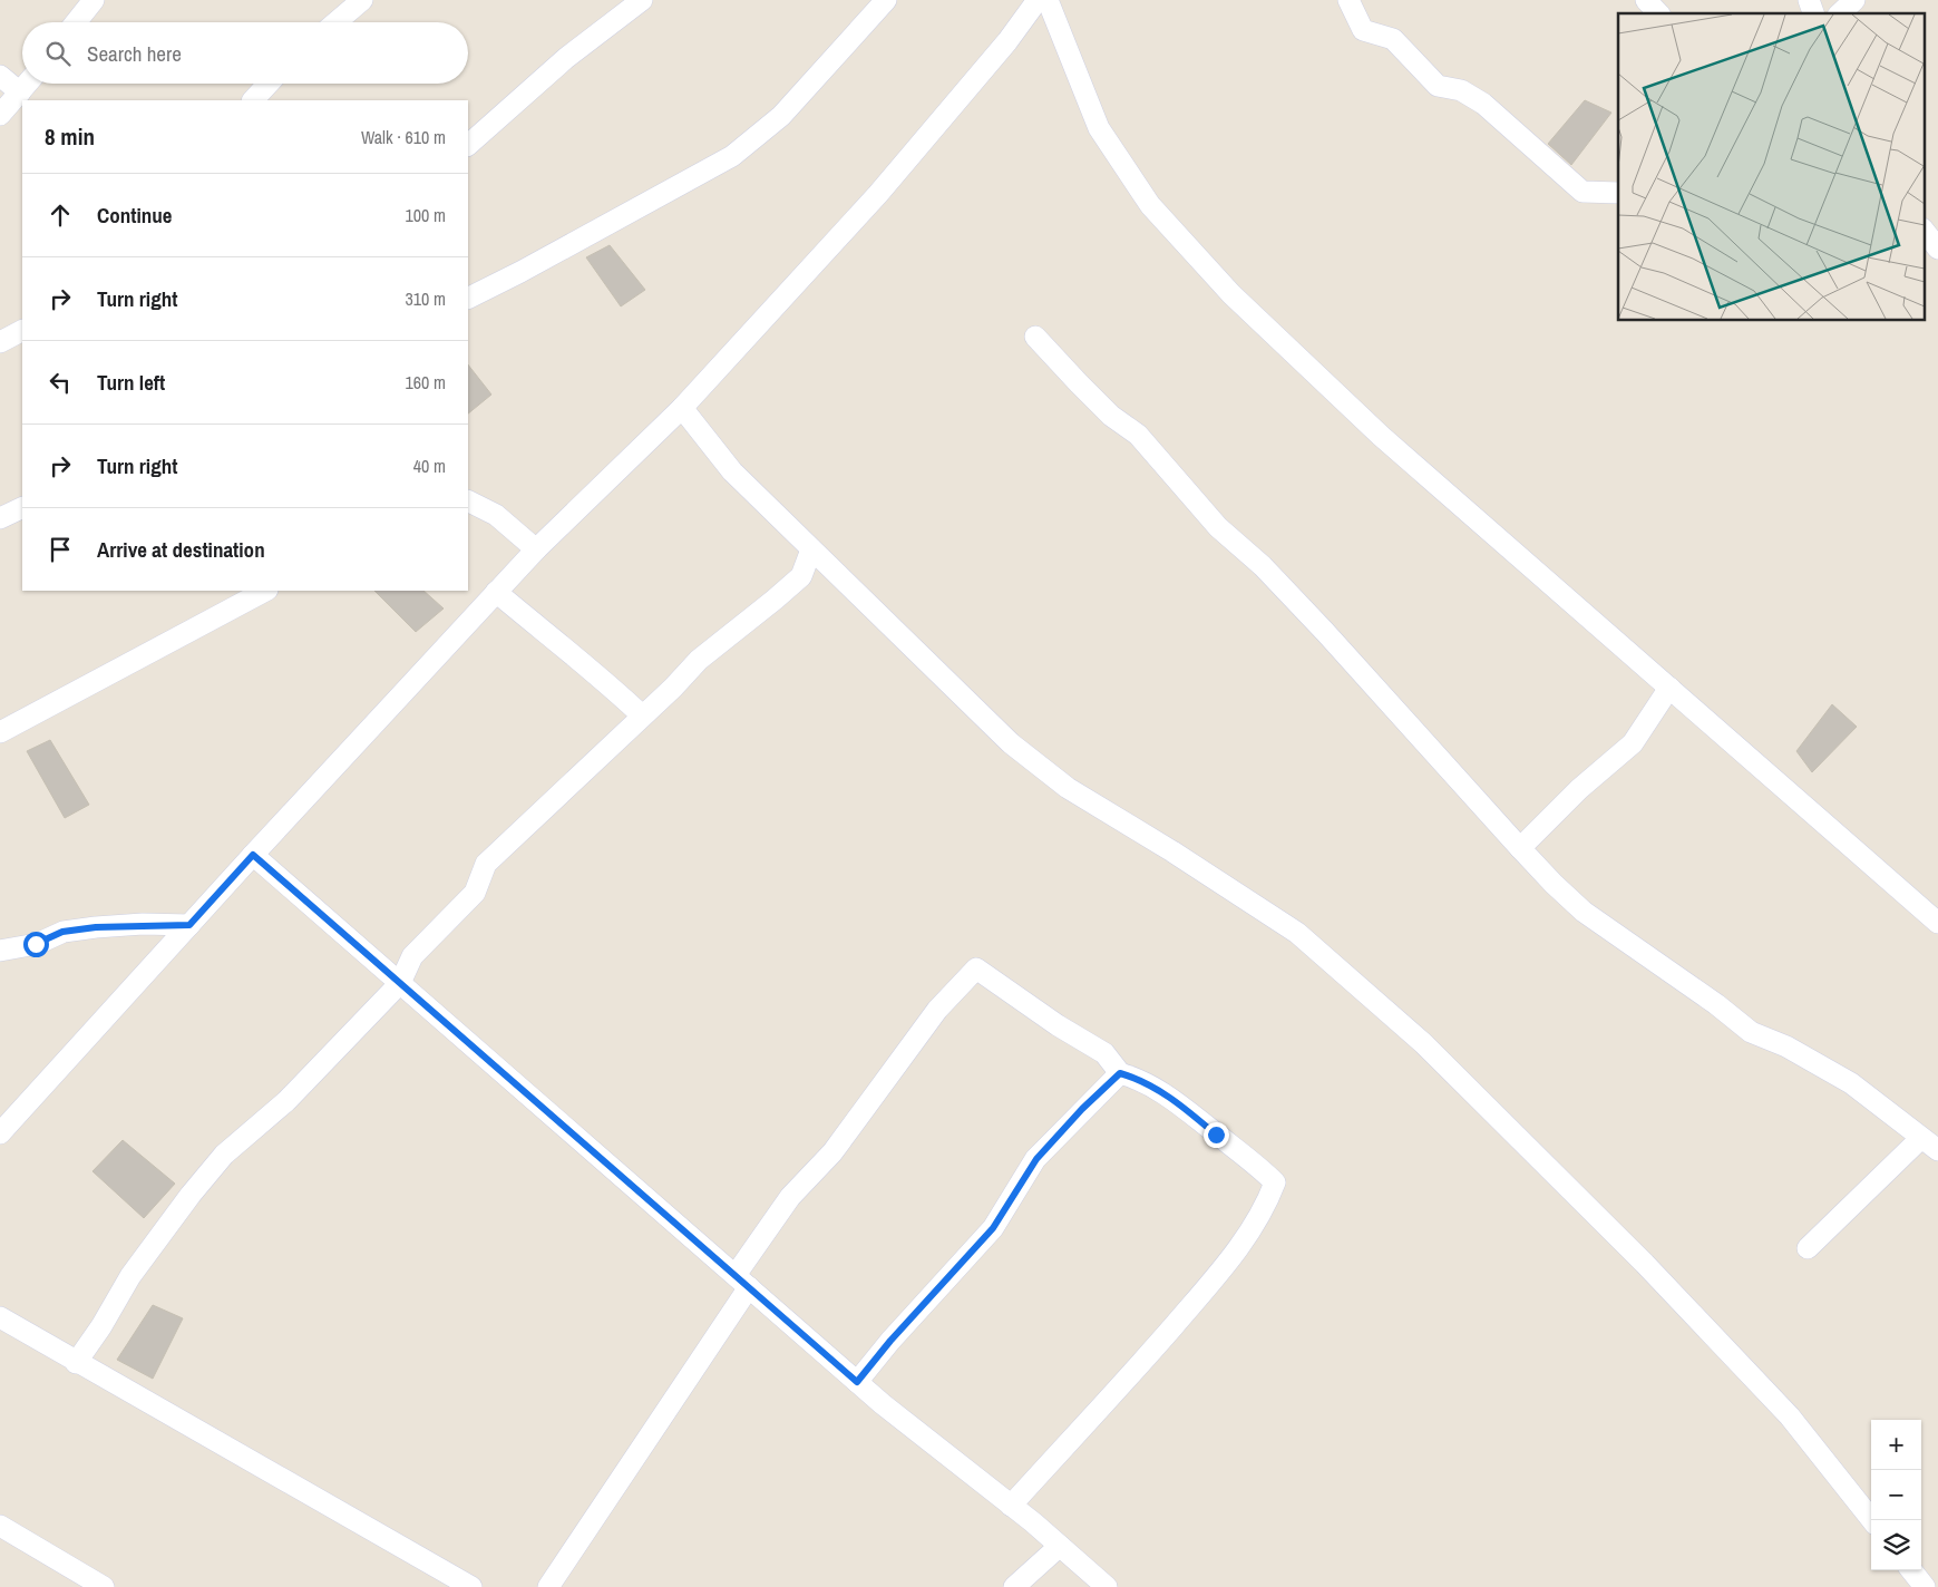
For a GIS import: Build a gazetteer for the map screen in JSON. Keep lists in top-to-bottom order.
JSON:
{
  "page": {
    "search": "Search here",
    "heading": ["8 min", "Walk · 610 m"],
    "list": [
      ["Continue", "100 m"],
      ["Turn right", "310 m"],
      ["Turn left", "160 m"],
      ["Turn right", "40 m"],
      "Arrive at destination"
    ],
    "map_buttons": ["+", "−"]
  }
}
